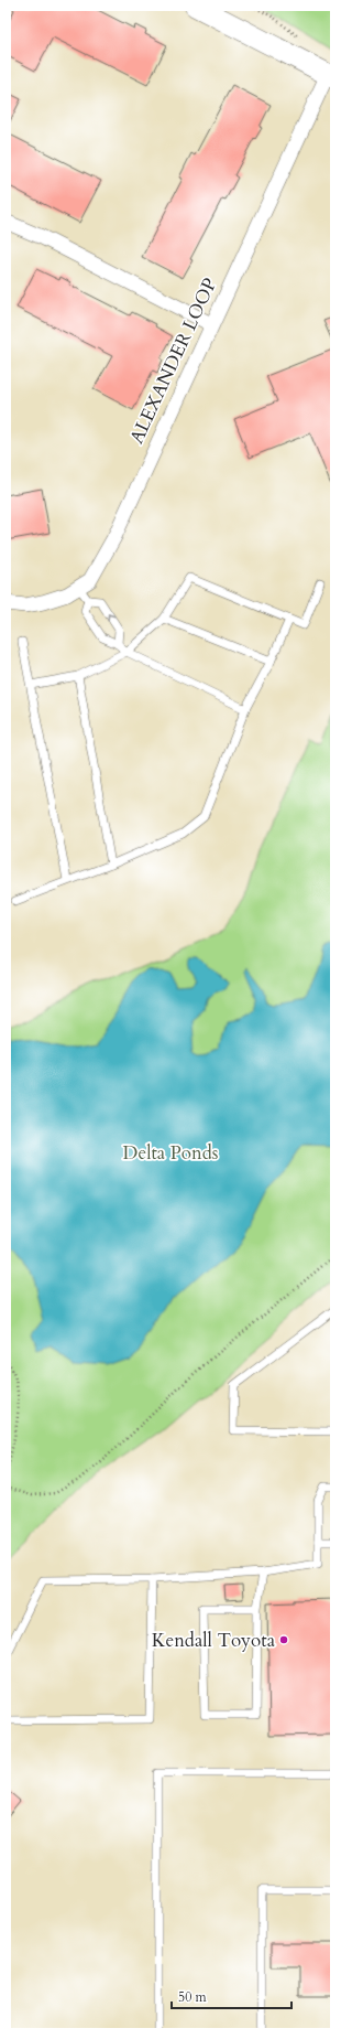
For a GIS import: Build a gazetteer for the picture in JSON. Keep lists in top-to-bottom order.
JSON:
{
  "streets": {
    "street": ["ALEXANDER LOOP"]
  },
  "parks": ["Delta Ponds"],
  "places": ["Kendall Toyota"],
  "scale_bar": "50 m"
}
